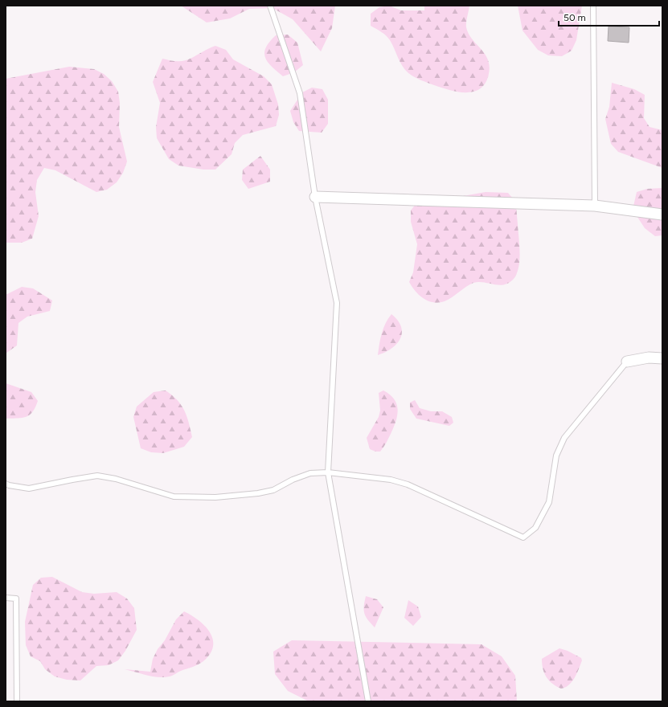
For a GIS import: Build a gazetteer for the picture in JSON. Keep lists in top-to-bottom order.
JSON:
{
  "scale_bar": "50 m"
}
